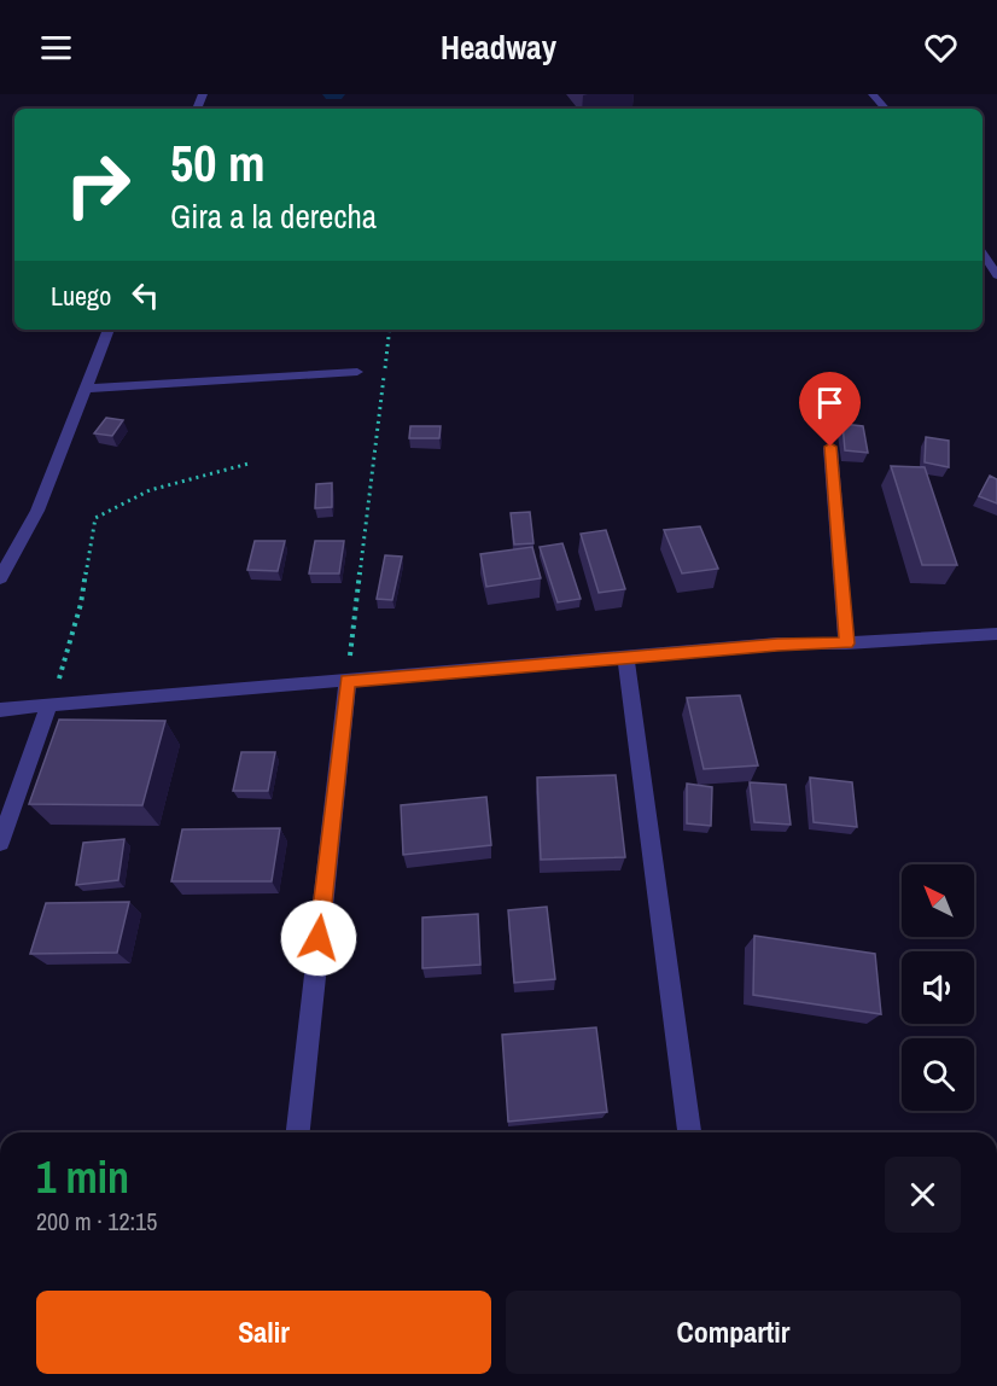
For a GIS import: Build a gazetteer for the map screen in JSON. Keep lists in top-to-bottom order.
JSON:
{
  "north": "top left",
  "page": {
    "header": "Headway",
    "turn": ["50 m", "Gira a la derecha"],
    "then": "Luego",
    "heading": ["1 min", "200 m · 12:15"],
    "buttons": ["Salir", "Compartir"]
  }
}
